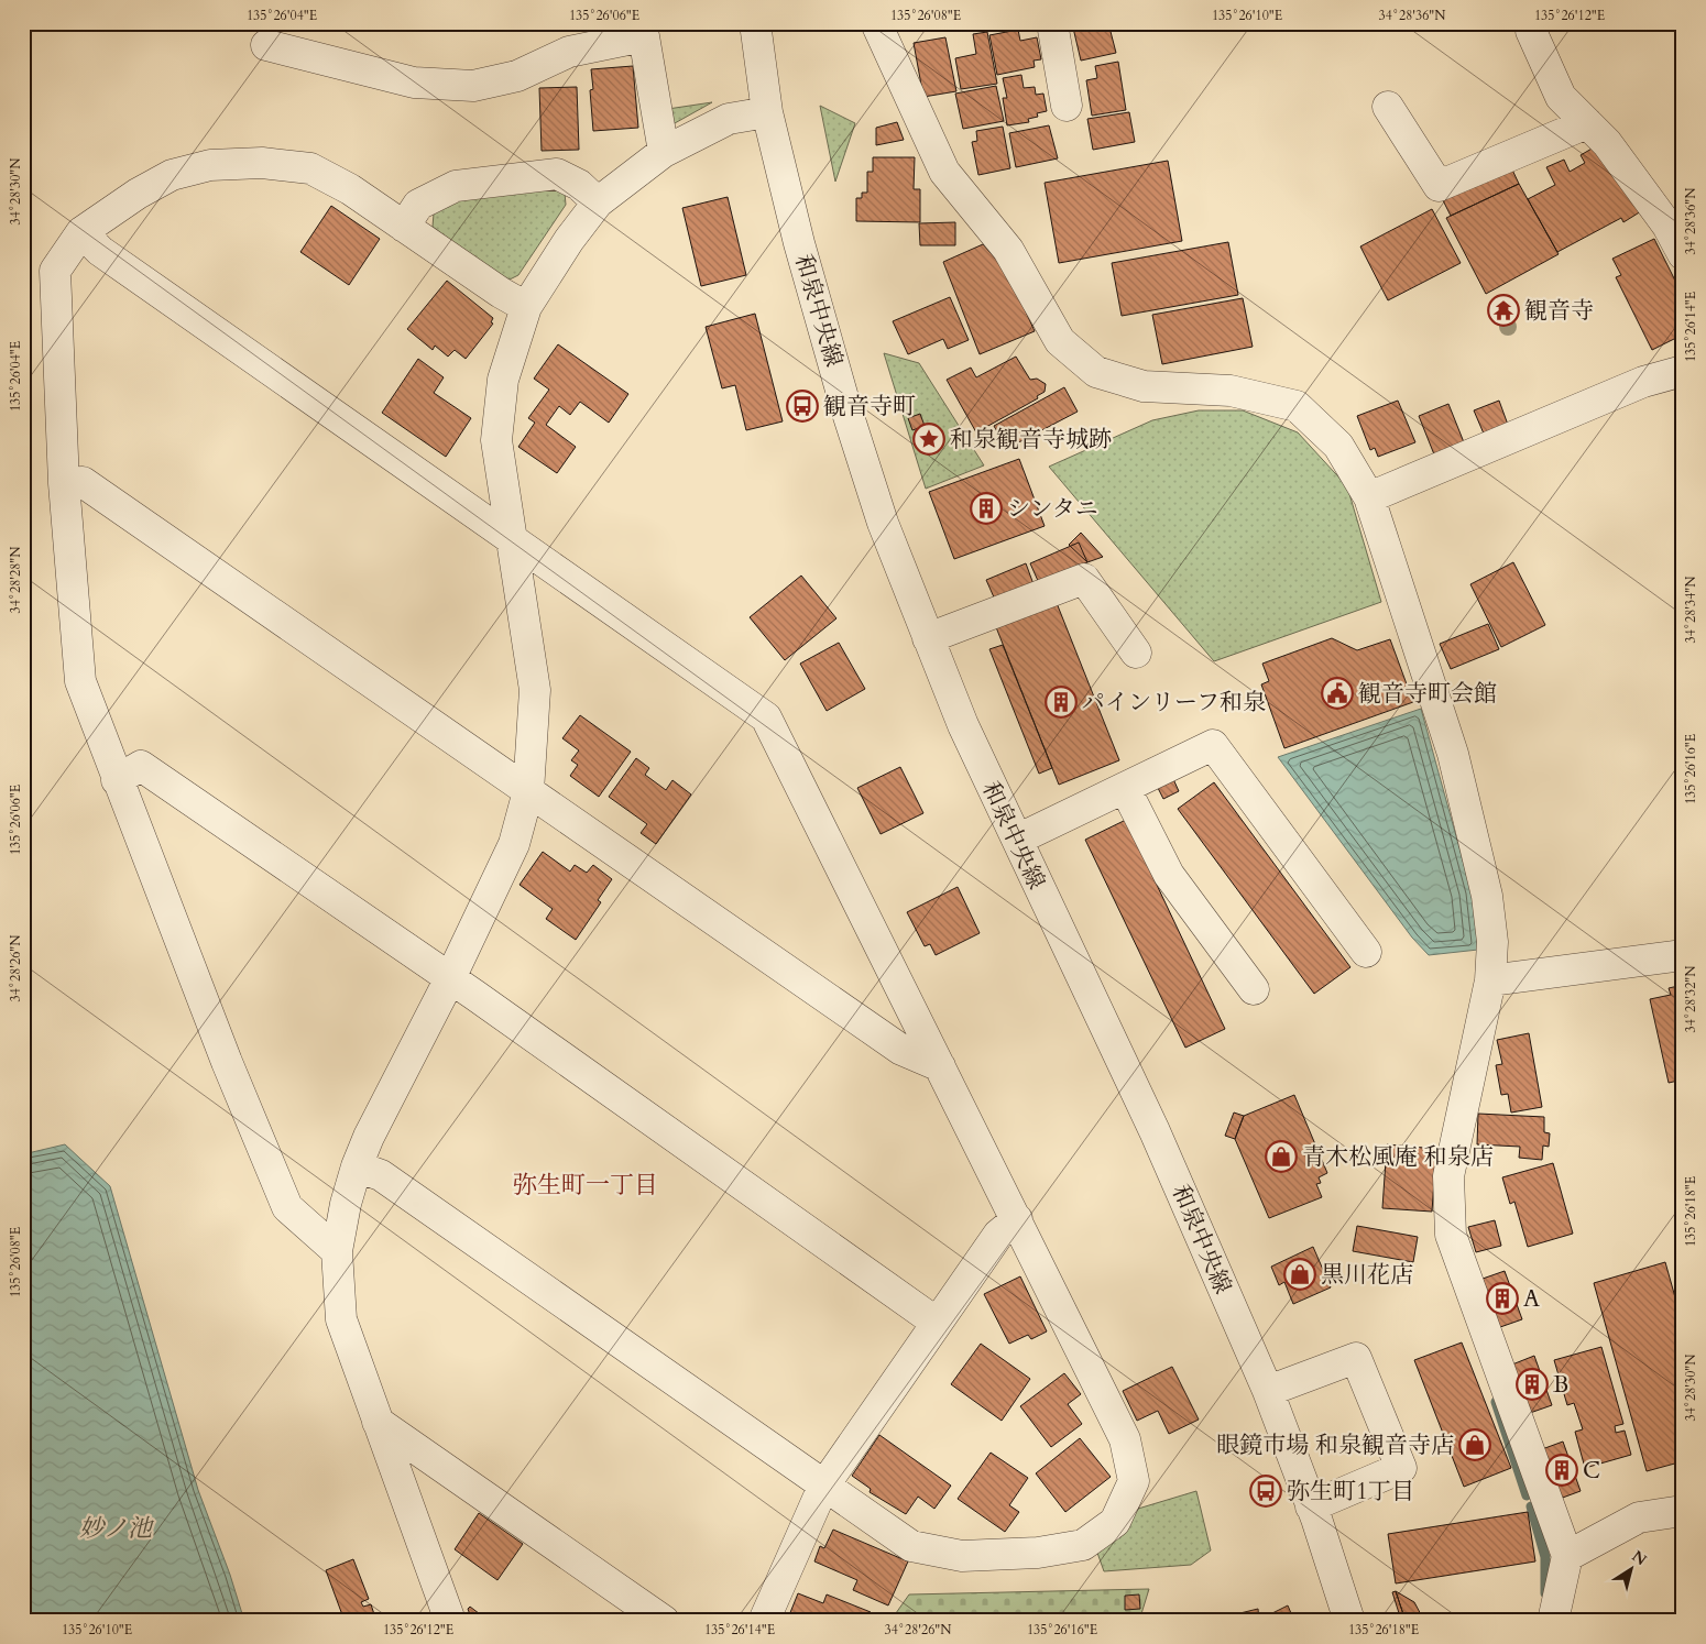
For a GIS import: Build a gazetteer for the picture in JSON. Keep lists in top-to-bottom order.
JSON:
{
  "streets": {
    "street": ["和泉中央線"]
  },
  "districts": ["弥生町一丁目"],
  "water": ["妙ノ池"],
  "places": {
    "temple": ["観音寺"],
    "bus stop": ["観音寺町", "弥生町1丁目"],
    "place": ["和泉観音寺城跡"],
    "building": [
      "シンタニ",
      "パインリーフ和泉",
      "A",
      "B",
      "C"
    ],
    "public building": ["観音寺町会館"],
    "shop": ["青木松風庵 和泉店", "黒川花店", "眼鏡市場 和泉観音寺店"]
  },
  "north": "top right",
  "coordinates": [
    "135°26'04\"E",
    "135°26'06\"E",
    "135°26'08\"E",
    "135°26'10\"E",
    "34°28'36\"N",
    "135°26'12\"E",
    "34°28'30\"N",
    "135°26'14\"E",
    "34°28'28\"N",
    "34°28'34\"N",
    "135°26'16\"E",
    "34°28'26\"N",
    "34°28'32\"N",
    "135°26'18\"E"
  ]
}
